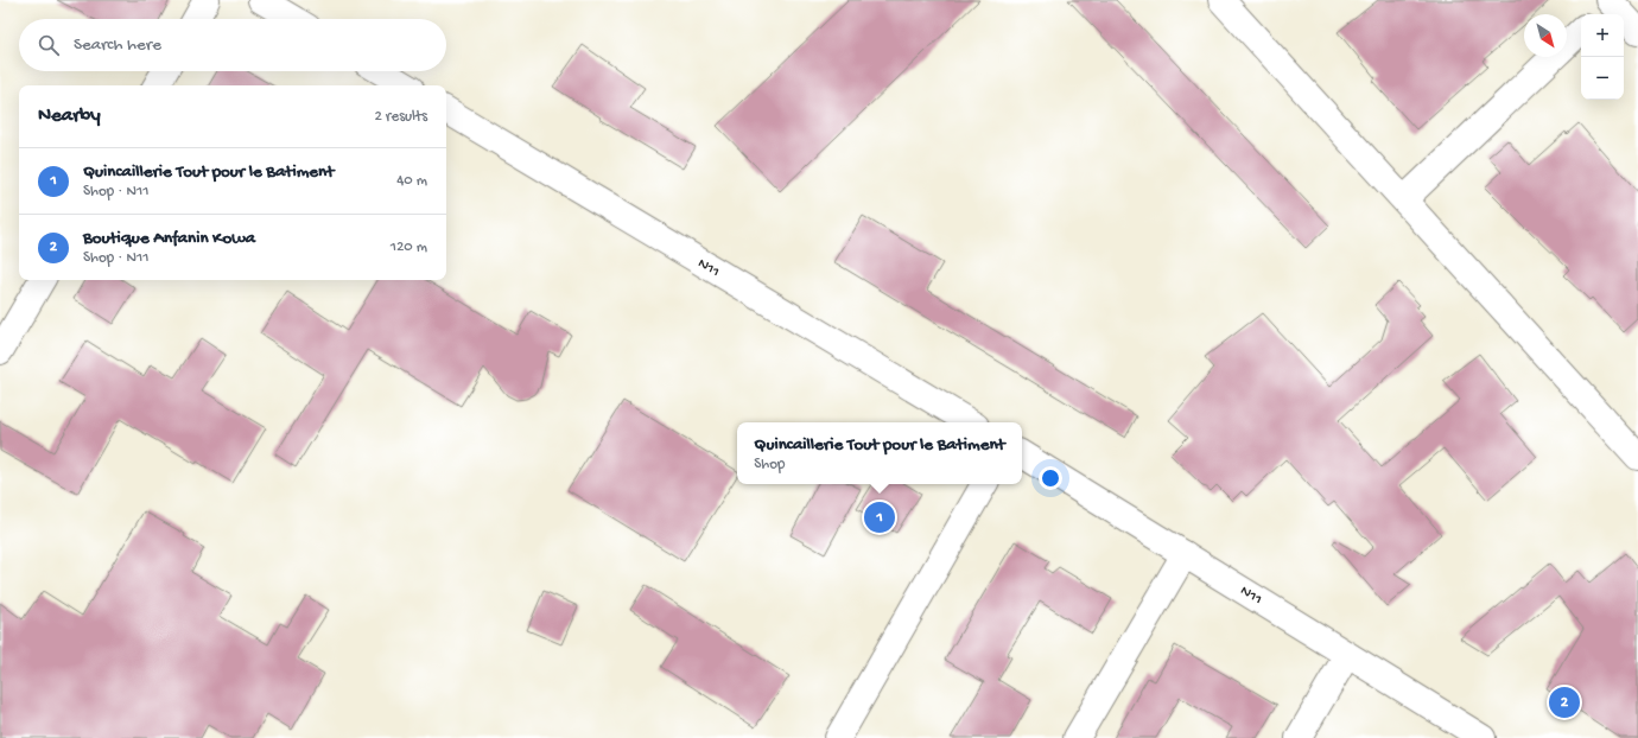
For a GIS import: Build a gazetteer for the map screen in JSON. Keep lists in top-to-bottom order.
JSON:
{
  "streets": {
    "street": ["N11"]
  },
  "north": "bottom right",
  "page": {
    "map_buttons": ["+", "−"],
    "search": "Search here",
    "heading": ["Nearby", "2 results"],
    "list": [
      {
        "mark": "1",
        "name": "Quincaillerie Tout pour le Batiment",
        "note": "Shop · N11",
        "value": "40 m"
      },
      {
        "mark": "2",
        "name": "Boutique Anfanin Kowa",
        "note": "Shop · N11",
        "value": "120 m"
      }
    ],
    "popup": ["Quincaillerie Tout pour le Batiment", "Shop"],
    "pins": ["1", "2"]
  }
}
